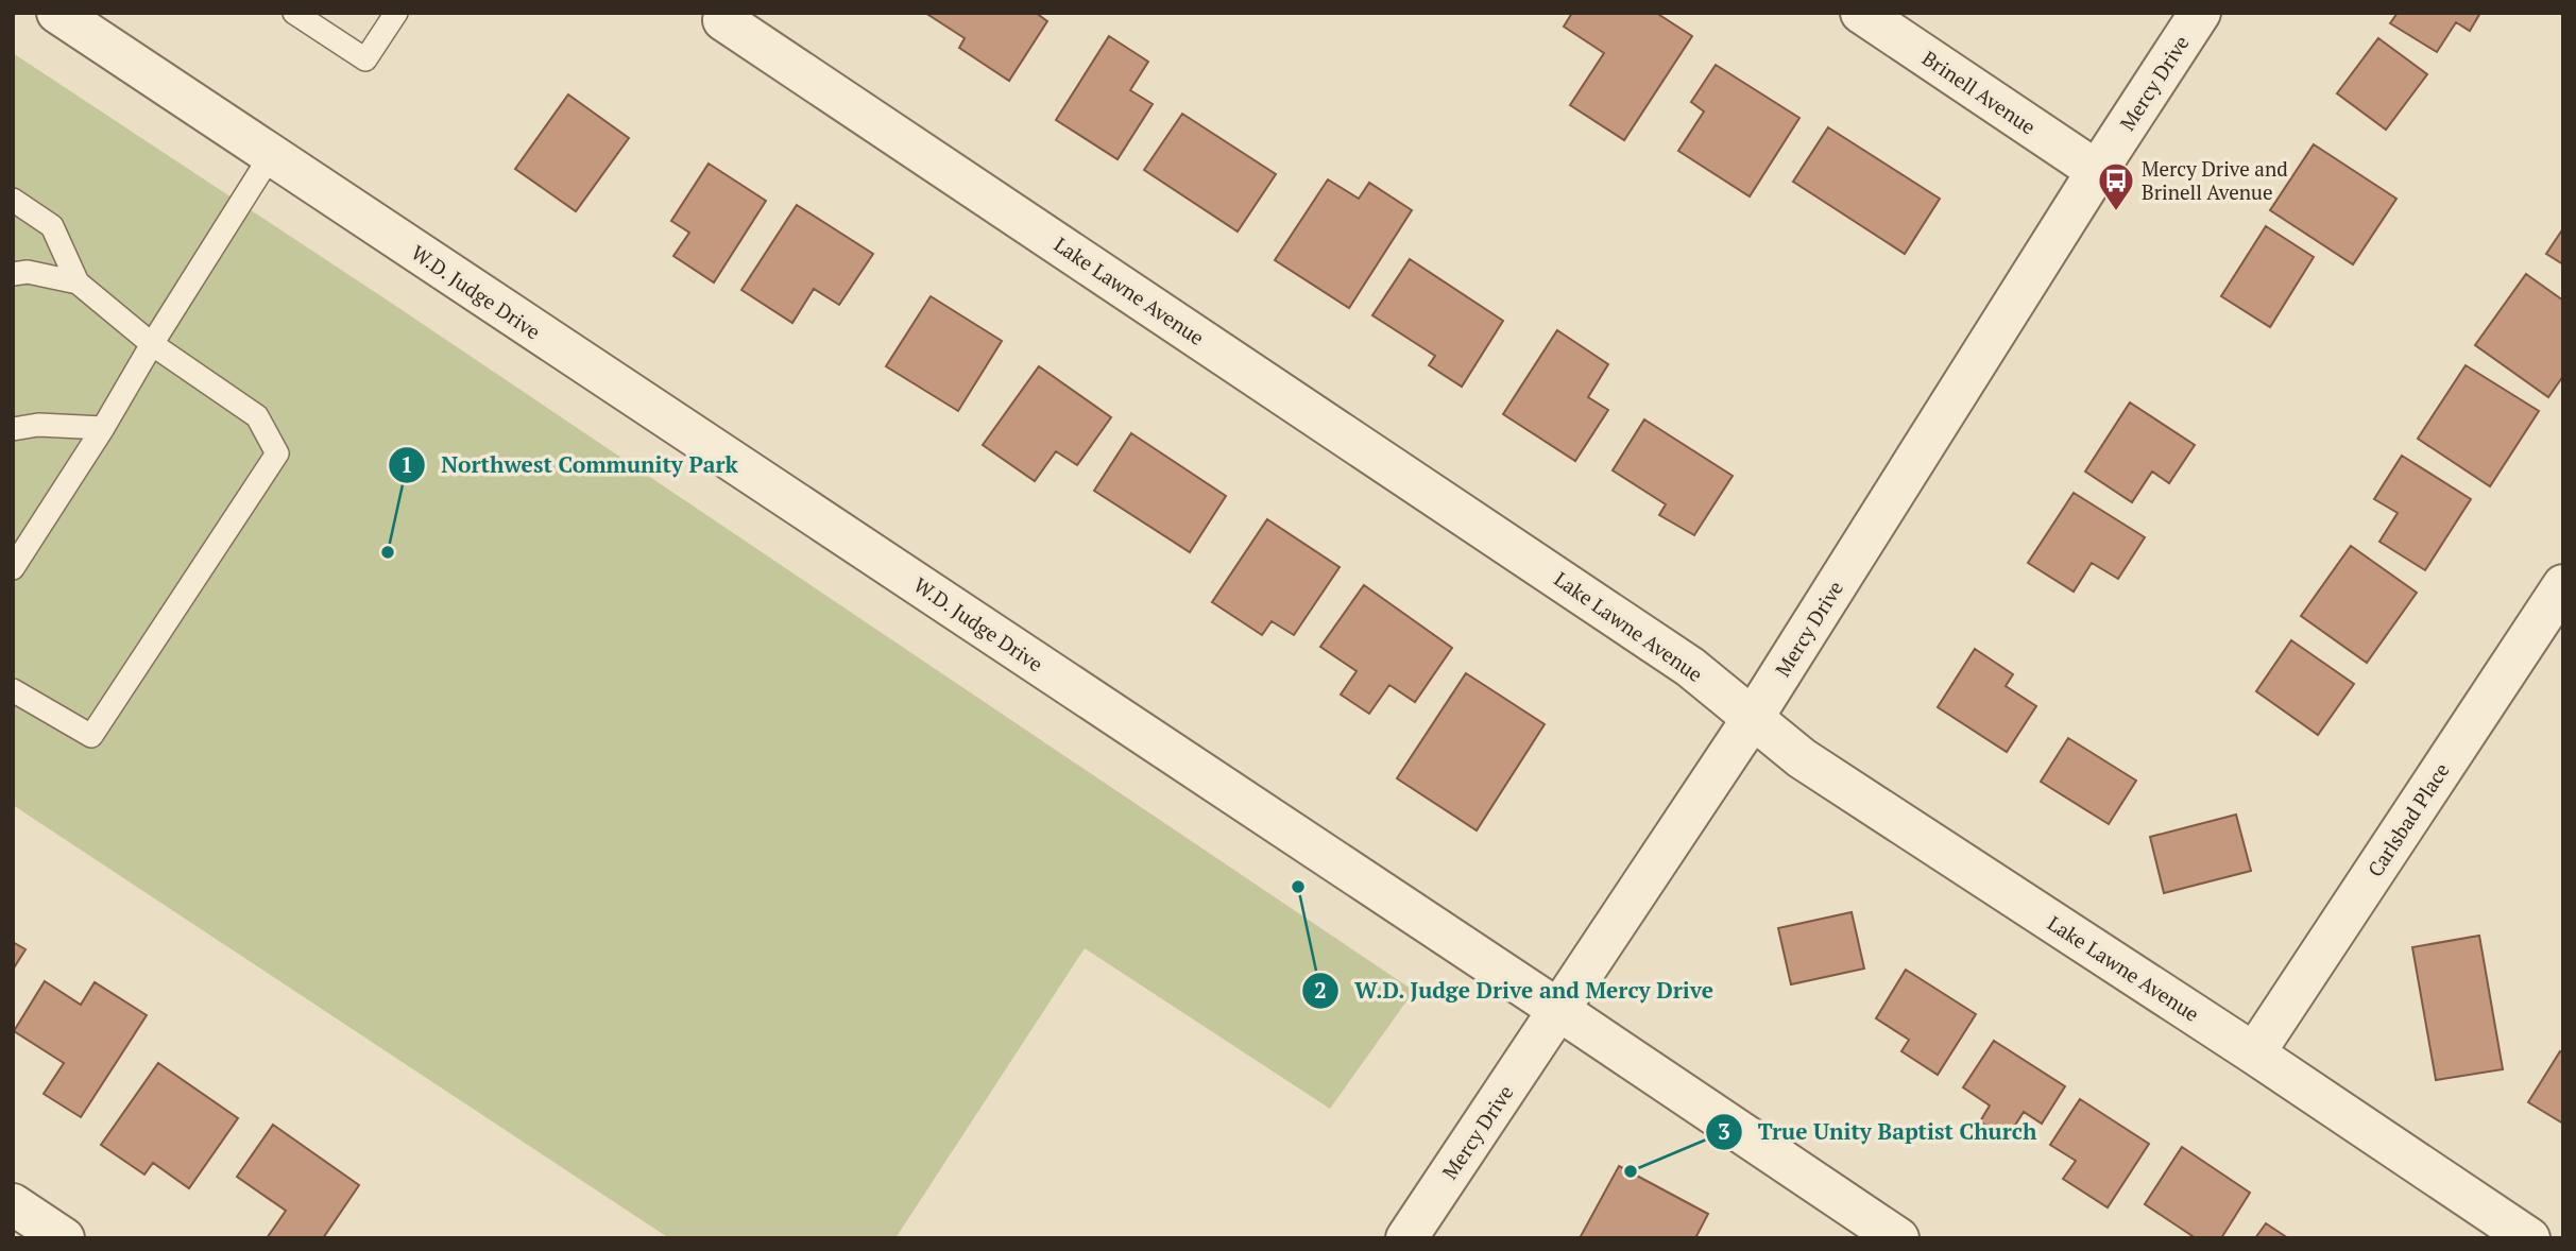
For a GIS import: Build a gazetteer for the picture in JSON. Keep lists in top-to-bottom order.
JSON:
{
  "streets": {
    "street": [
      "Mercy Drive",
      "Brinell Avenue",
      "Lake Lawne Avenue",
      "W.D. Judge Drive",
      "Carlsbad Place"
    ]
  },
  "crossings": [
    ["Mercy Drive", "Brinell Avenue"],
    ["Mercy Drive", "Lake Lawne Avenue"],
    ["Mercy Drive", "W.D. Judge Drive"],
    ["Lake Lawne Avenue", "Carlsbad Place"]
  ],
  "places": {
    "bus stop": ["Mercy Drive and Brinell Avenue"],
    "other": ["Northwest Community Park", "W.D. Judge Drive and Mercy Drive", "True Unity Baptist Church"]
  }
}
